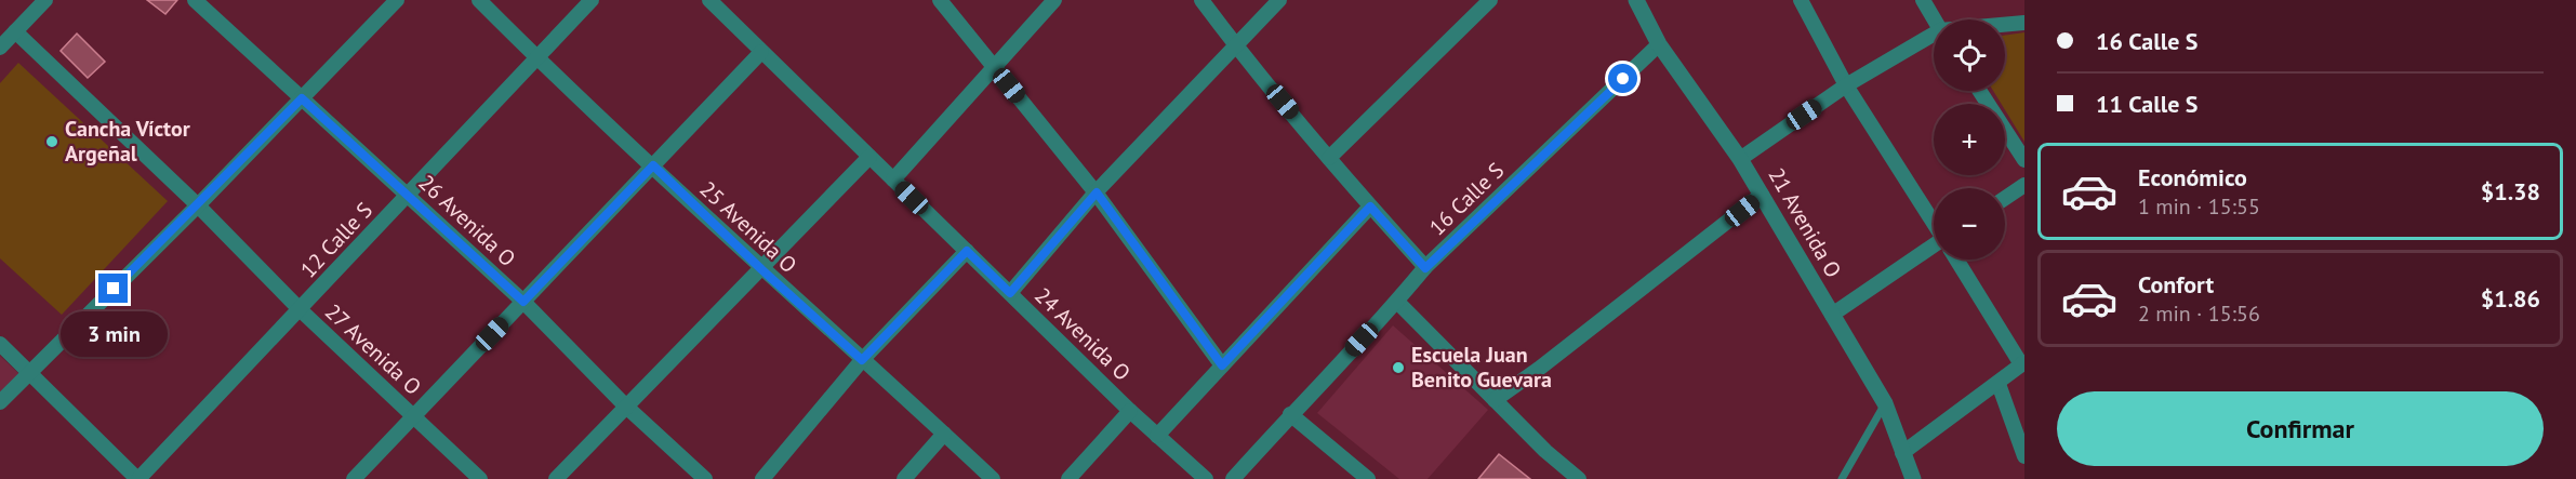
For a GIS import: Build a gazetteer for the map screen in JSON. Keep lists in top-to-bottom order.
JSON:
{
  "streets": {
    "street": [
      "16 Calle S",
      "26 Avenida O",
      "21 Avenida O",
      "25 Avenida O",
      "12 Calle S",
      "24 Avenida O",
      "27 Avenida O"
    ]
  },
  "crossings": [
    ["16 Calle S", "21 Avenida O"],
    ["26 Avenida O", "12 Calle S"],
    ["25 Avenida O", "12 Calle S"],
    ["12 Calle S", "27 Avenida O"]
  ],
  "places": ["Cancha Víctor Argeñal", "Escuela Juan Benito Guevara"],
  "page": {
    "banner": ["16 Calle S", "11 Calle S"],
    "map_buttons": ["+", "−"],
    "list": [
      {
        "name": "Económico",
        "note": "1 min · 15:55",
        "value": "$1.38"
      },
      {
        "name": "Confort",
        "note": "2 min · 15:56",
        "value": "$1.86"
      }
    ],
    "bubble": "3 min",
    "buttons": "Confirmar"
  }
}
